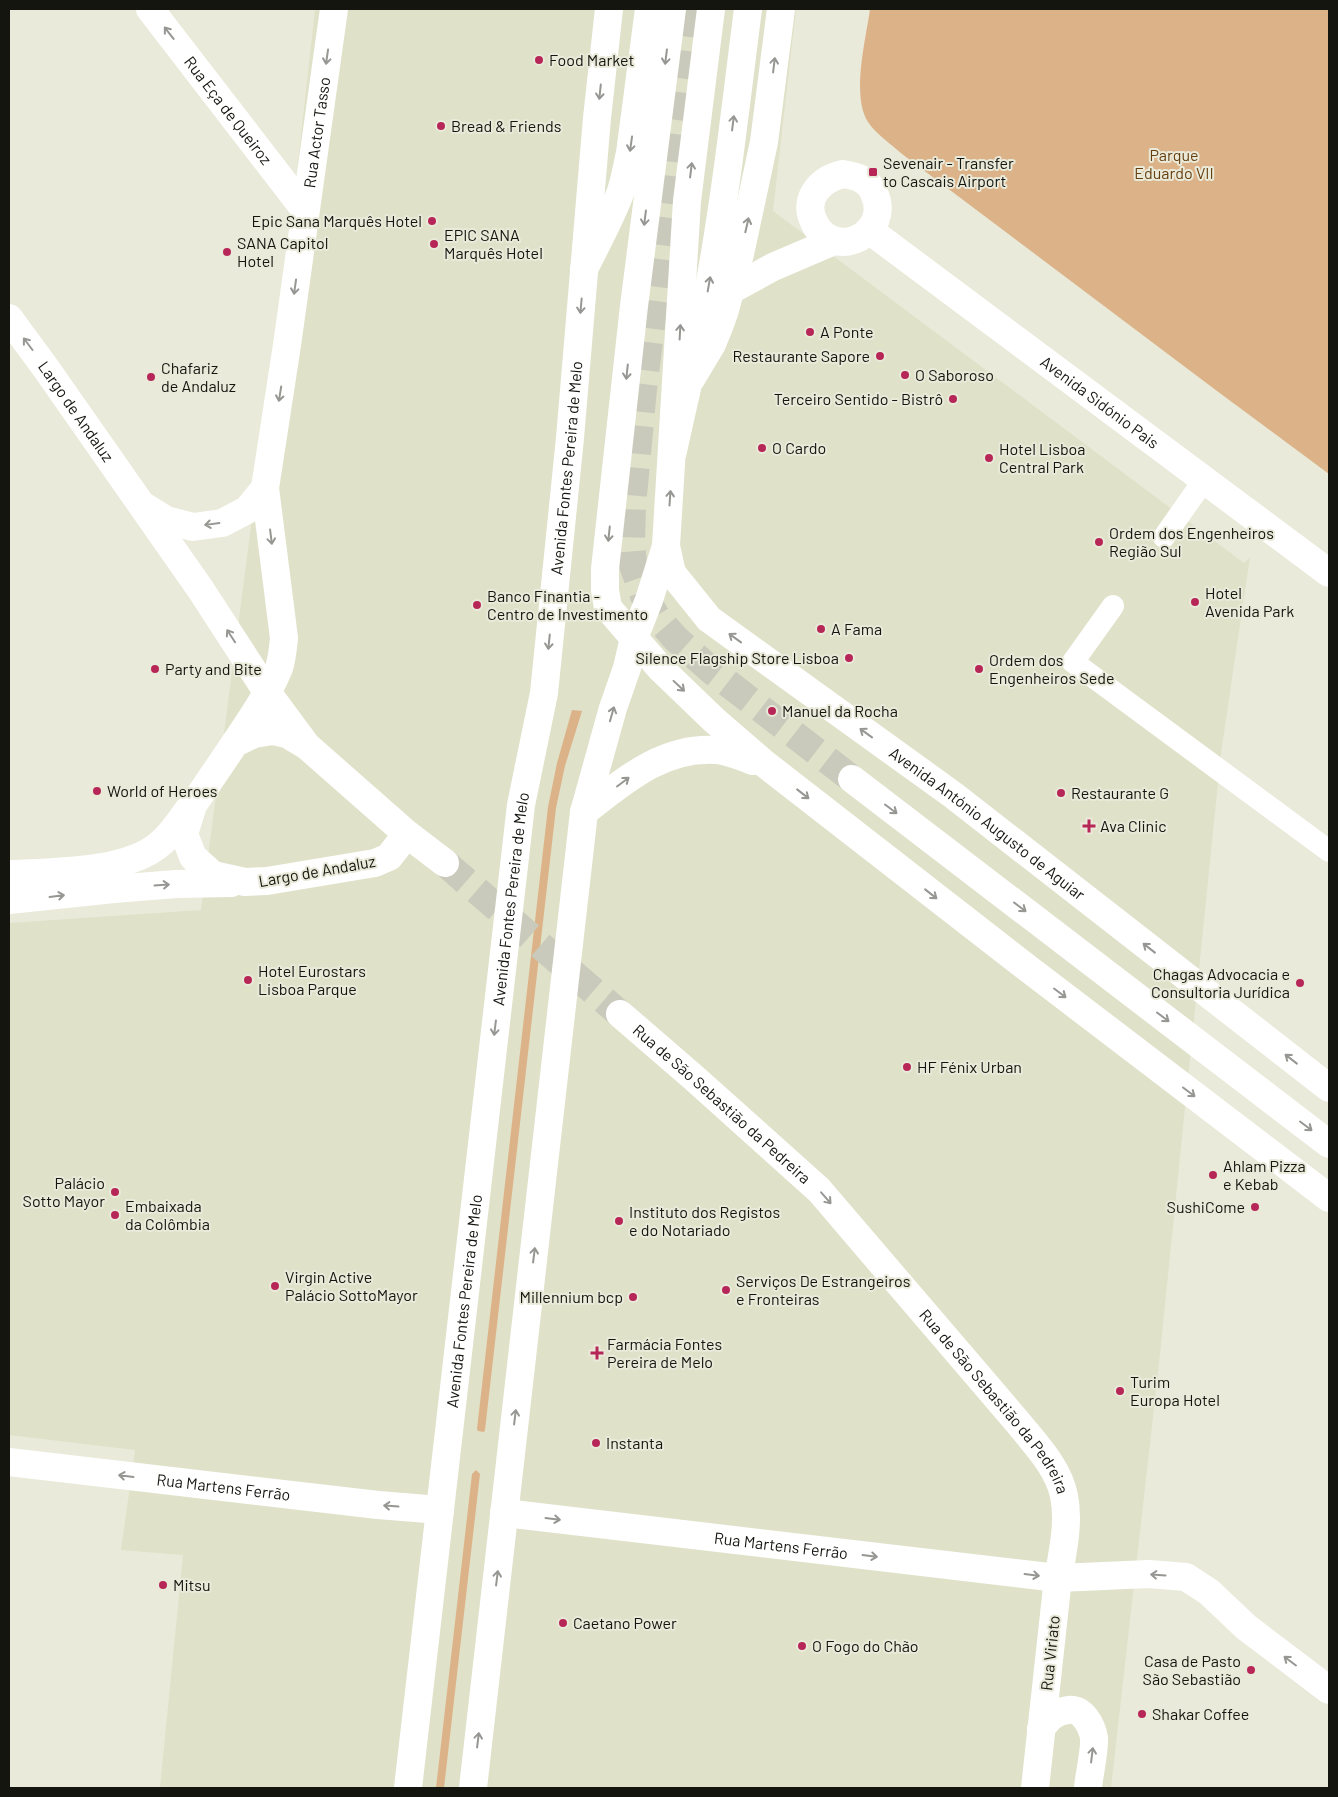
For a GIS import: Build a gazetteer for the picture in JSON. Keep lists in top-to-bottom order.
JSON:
{
  "streets": {
    "main road": [
      "Rua Eça de Queiroz",
      "Rua Actor Tasso",
      "Avenida Sidónio Pais",
      "Largo de Andaluz",
      "Avenida Fontes Pereira de Melo",
      "Avenida António Augusto de Aguiar",
      "Rua de São Sebastião da Pedreira",
      "Rua Martens Ferrão",
      "Rua Viriato"
    ]
  },
  "crossings": [
    ["Rua Eça de Queiroz", "Rua Actor Tasso"],
    ["Rua Actor Tasso", "Largo de Andaluz"],
    ["Avenida Fontes Pereira de Melo", "Rua Martens Ferrão"],
    ["Rua de São Sebastião da Pedreira", "Rua Martens Ferrão"],
    ["Rua de São Sebastião da Pedreira", "Rua Viriato"],
    ["Rua Martens Ferrão", "Rua Viriato"]
  ],
  "one_way": ["Rua Eça de Queiroz", "Rua Actor Tasso", "Rua de São Sebastião da Pedreira"],
  "parks": ["Parque Eduardo VII"],
  "places": {
    "other": [
      "Food Market",
      "Bread & Friends",
      "Epic Sana Marquês Hotel",
      "EPIC SANA Marquês Hotel",
      "SANA Capitol Hotel",
      "A Ponte",
      "Restaurante Sapore",
      "O Saboroso",
      "Chafariz de Andaluz",
      "Terceiro Sentido - Bistrô",
      "O Cardo",
      "Hotel Lisboa Central Park",
      "Ordem dos Engenheiros Região Sul",
      "Hotel Avenida Park",
      "Banco Finantia - Centro de Investimento",
      "A Fama",
      "Silence Flagship Store Lisboa",
      "Party and Bite",
      "Ordem dos Engenheiros Sede",
      "Manuel da Rocha",
      "World of Heroes",
      "Restaurante G",
      "Hotel Eurostars Lisboa Parque",
      "Chagas Advocacia e Consultoria Jurídica",
      "HF Fénix Urban",
      "Ahlam Pizza e Kebab",
      "Palácio Sotto Mayor",
      "SushiCome",
      "Embaixada da Colômbia",
      "Instituto dos Registos e do Notariado",
      "Virgin Active Palácio SottoMayor",
      "Serviços De Estrangeiros e Fronteiras",
      "Millennium bcp",
      "Turim Europa Hotel",
      "Instanta",
      "Mitsu",
      "Caetano Power",
      "O Fogo do Chão",
      "Casa de Pasto São Sebastião",
      "Shakar Coffee"
    ],
    "transit": ["Sevenair - Transfer to Cascais Airport"],
    "health": ["Ava Clinic", "Farmácia Fontes Pereira de Melo"]
  }
}
